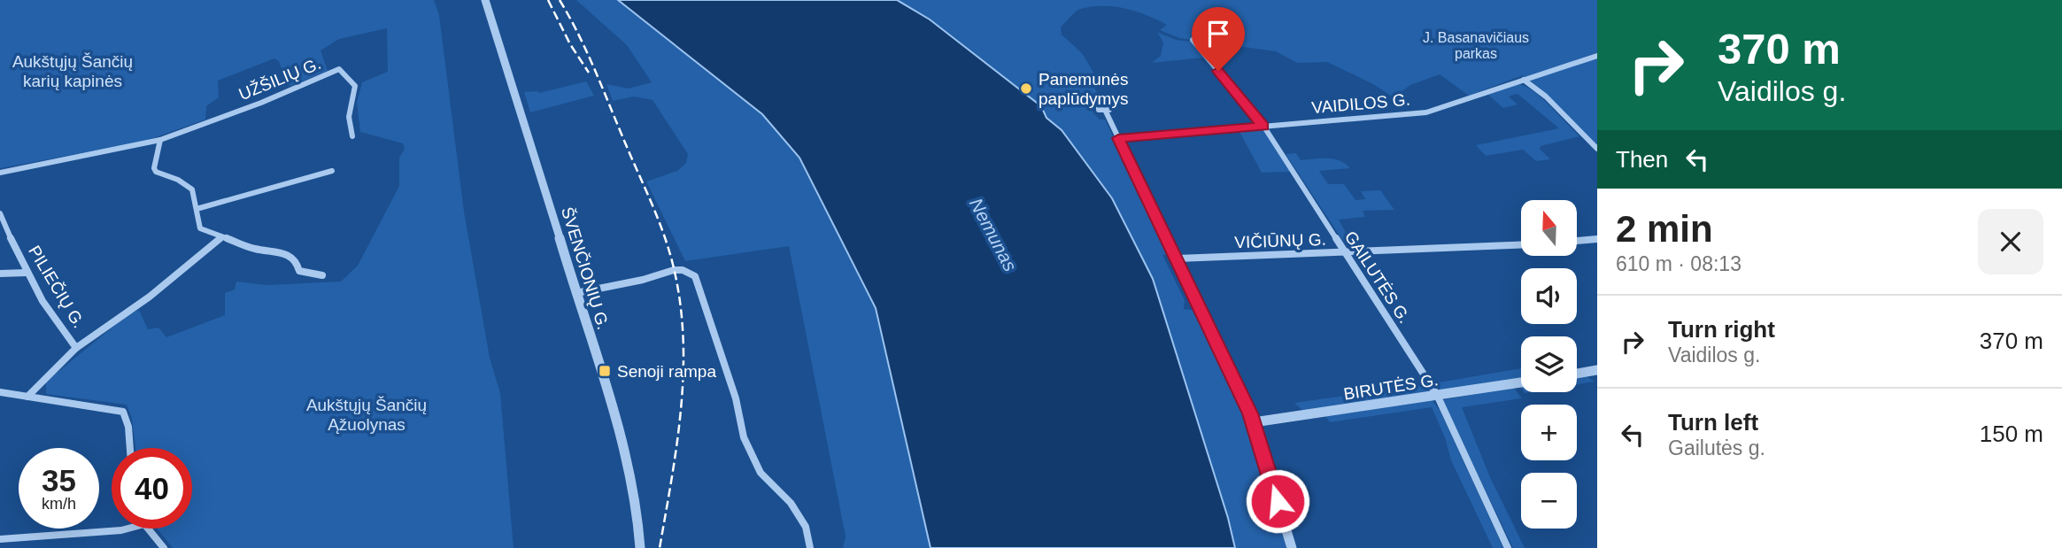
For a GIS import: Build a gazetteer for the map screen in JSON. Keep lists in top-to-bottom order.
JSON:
{
  "streets": {
    "street": [
      "UŽŠILIŲ G.",
      "VAIDILOS G.",
      "VIČIŪNŲ G.",
      "ŠVENČIONIŲ G.",
      "GAILUTĖS G.",
      "PILIEČIŲ G.",
      "BIRUTĖS G."
    ]
  },
  "crossings": [
    ["VAIDILOS G.", "GAILUTĖS G."],
    ["VIČIŪNŲ G.", "GAILUTĖS G."],
    ["GAILUTĖS G.", "BIRUTĖS G."]
  ],
  "water": ["Nemunas"],
  "parks": ["J. Basanavičiaus parkas", "Aukštųjų Šančių karių kapinės", "Aukštųjų Šančių Ąžuolynas"],
  "places": {
    "other": ["Panemunės paplūdymys"],
    "transit": ["Senoji rampa"]
  },
  "north": "top",
  "page": {
    "turn": ["370 m", "Vaidilos g."],
    "then": "Then",
    "heading": ["2 min", "610 m · 08:13"],
    "map_buttons": ["+", "−"],
    "list": [
      {
        "name": "Turn right",
        "note": "Vaidilos g.",
        "value": "370 m"
      },
      {
        "name": "Turn left",
        "note": "Gailutės g.",
        "value": "150 m"
      }
    ],
    "speed": "35 km/h",
    "limit": "40"
  }
}
